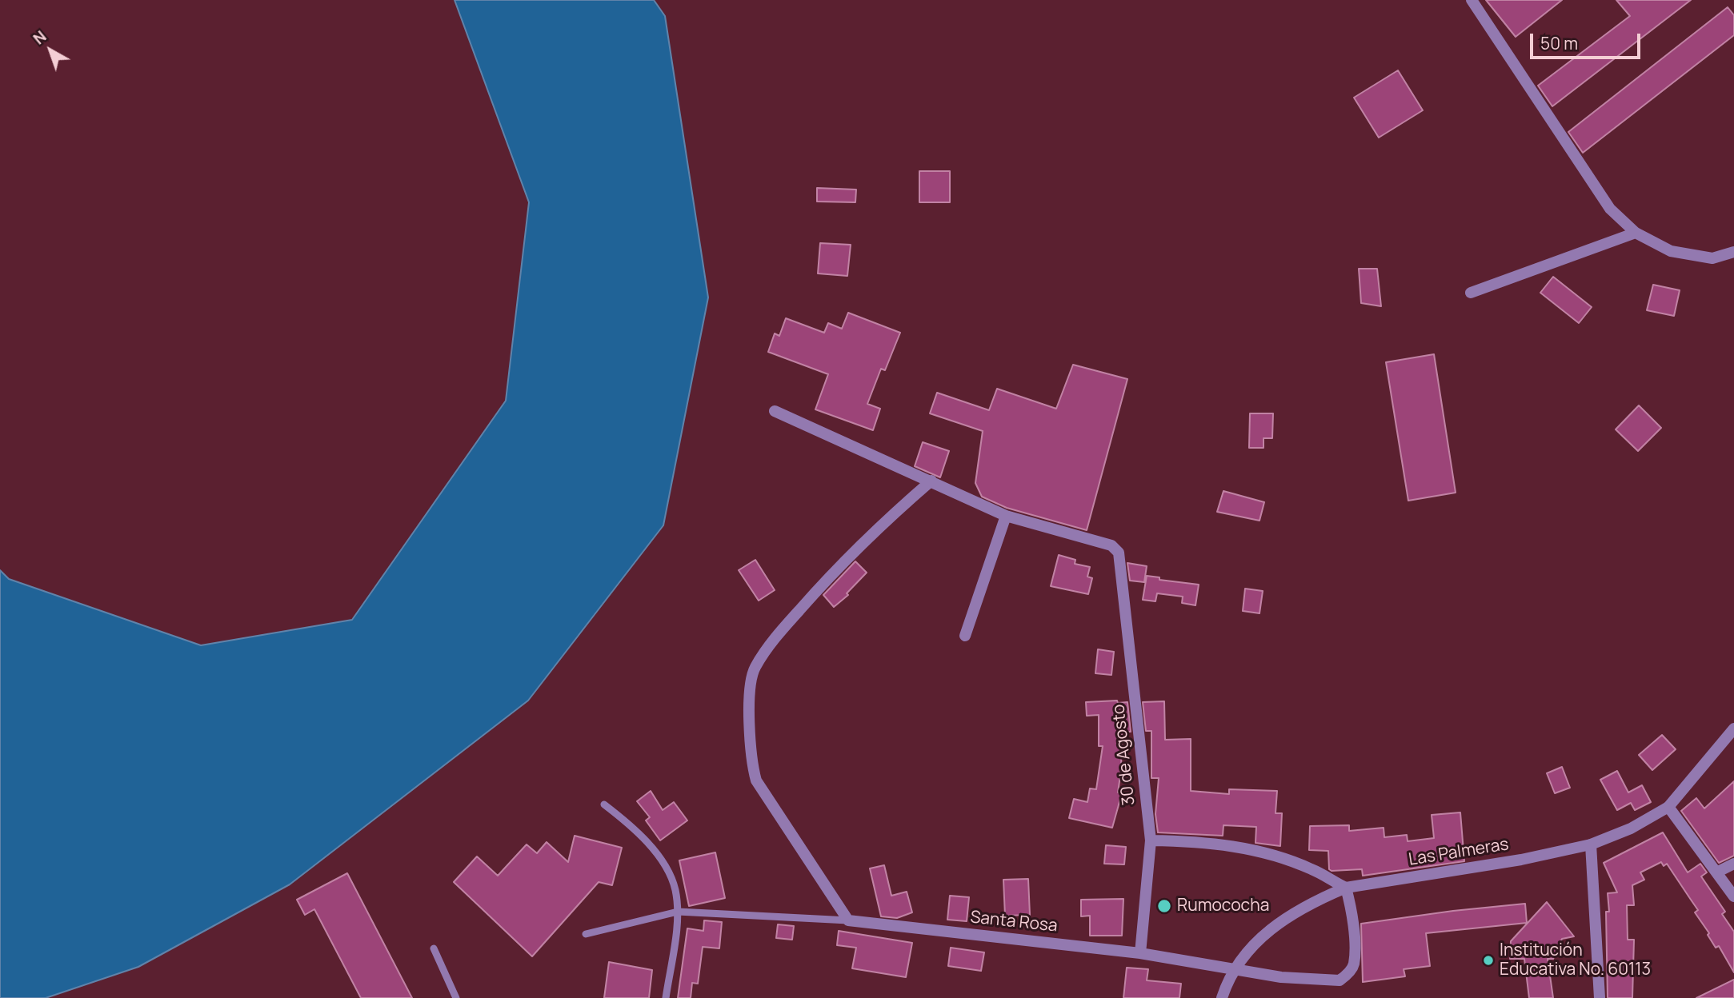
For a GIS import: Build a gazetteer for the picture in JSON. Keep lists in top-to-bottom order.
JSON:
{
  "streets": {
    "street": ["30 de Agosto", "Las Palmeras", "Santa Rosa"]
  },
  "crossings": [
    ["30 de Agosto", "Santa Rosa"],
    ["Las Palmeras", "Santa Rosa"]
  ],
  "places": ["Rumococha", "Institución Educativa No. 60113"],
  "scale_bar": "50 m",
  "north": "top left"
}
